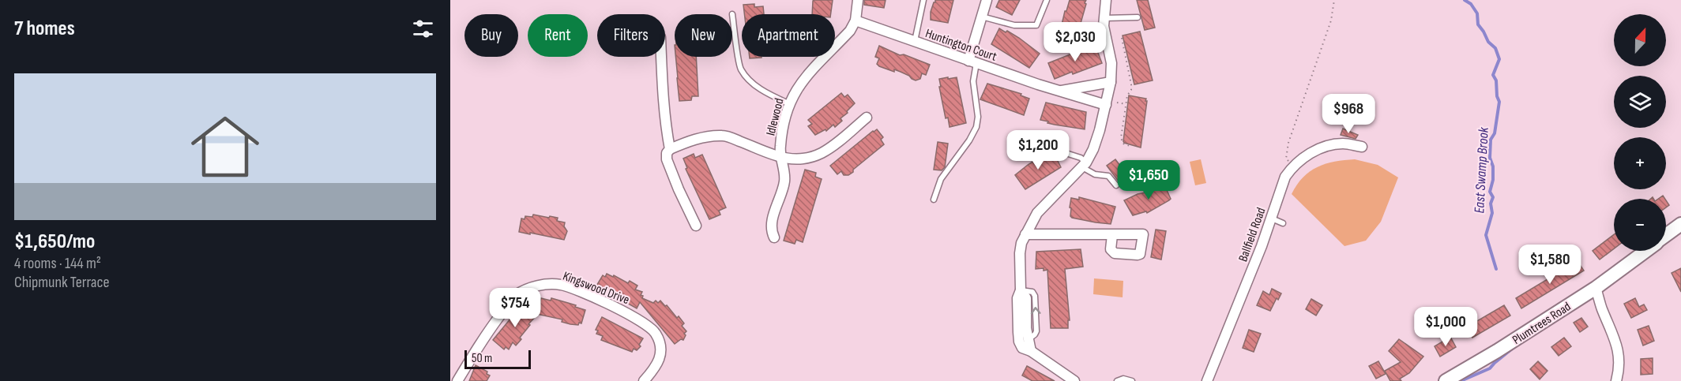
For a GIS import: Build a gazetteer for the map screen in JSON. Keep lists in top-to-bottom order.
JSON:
{
  "streets": {
    "main road": ["Plumtrees Road"],
    "street": [
      "Huntington Court",
      "Idlewood",
      "Ballfield Road",
      "Kingswood Drive"
    ]
  },
  "crossings": [
    ["Huntington Court", "Idlewood"]
  ],
  "water": ["East Swamp Brook"],
  "scale_bar": "50 m",
  "north": "top",
  "page": {
    "heading": "7 homes",
    "map_buttons": ["+", "−"],
    "chip": [
      "Buy",
      "Rent",
      "Filters",
      "New",
      "Apartment"
    ],
    "price": [
      "$2,030",
      "$968",
      "$1,200",
      "$1,650",
      "$1,580",
      "$754",
      "$1,000"
    ],
    "list": [
      {
        "name": "$1,650/mo",
        "note": "4 rooms · 144 m² · Chipmunk Terrace"
      }
    ],
    "scale": "50 m"
  }
}
